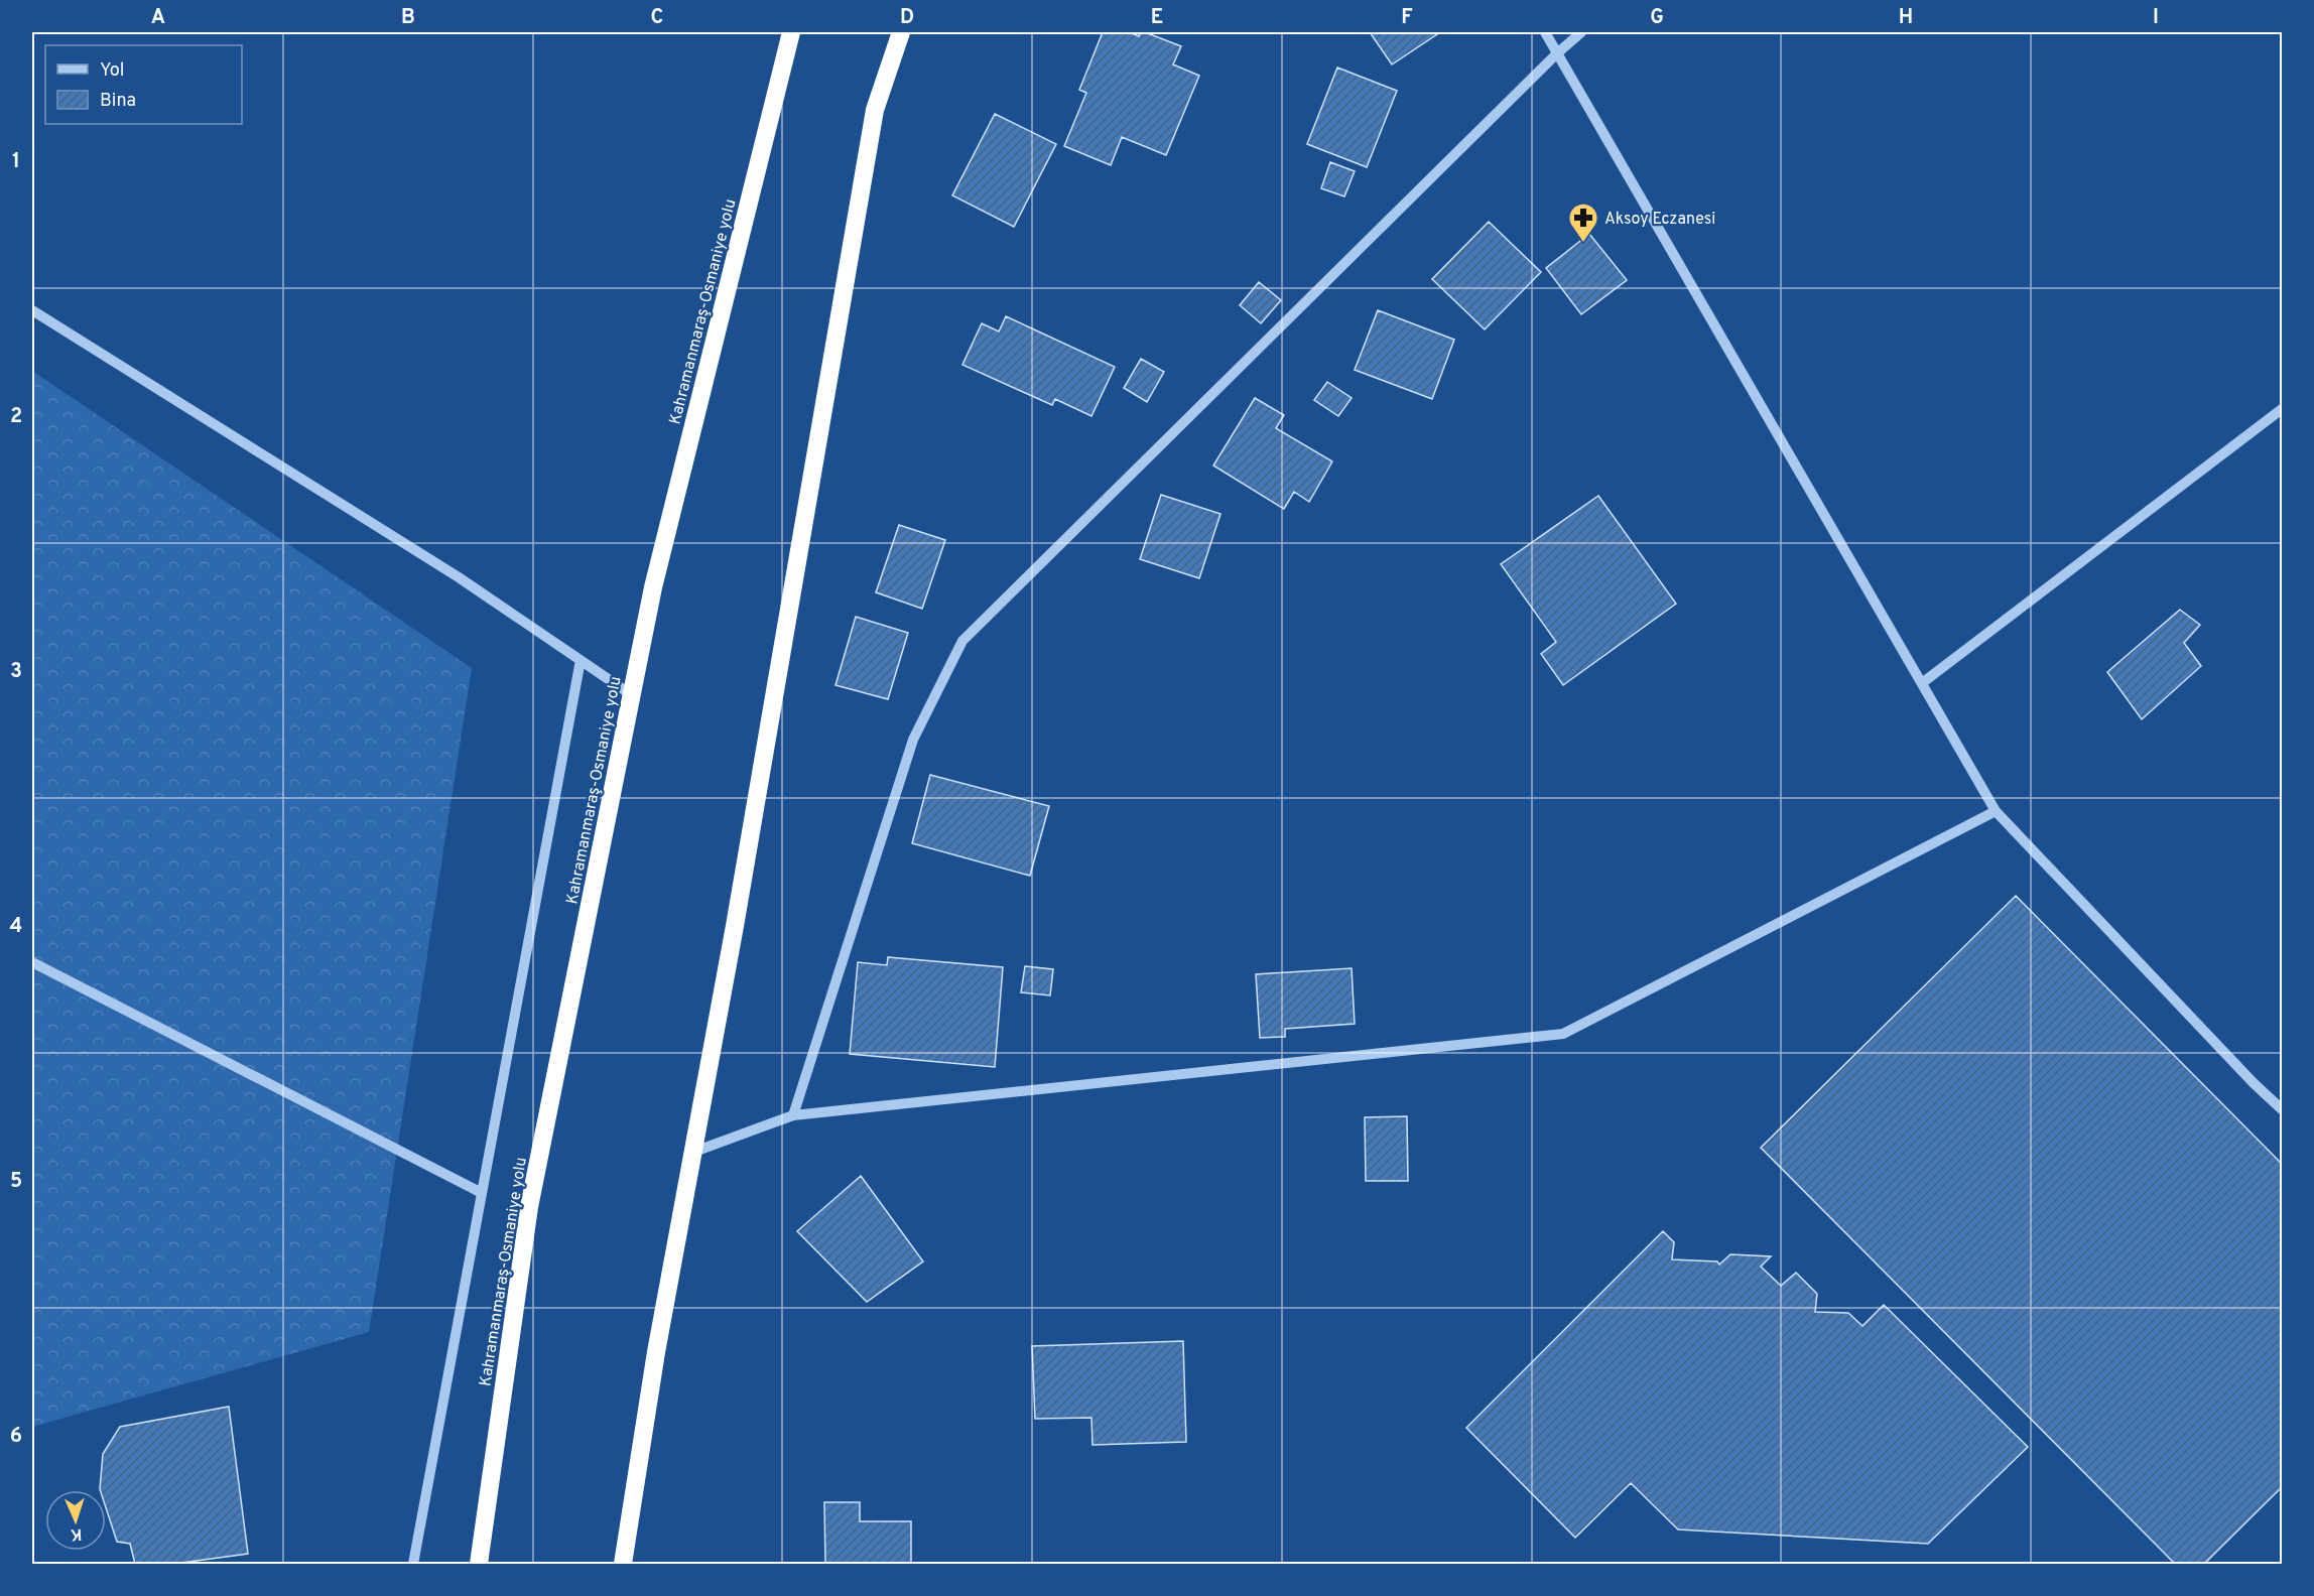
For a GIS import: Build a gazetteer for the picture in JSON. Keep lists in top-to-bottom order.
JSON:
{
  "streets": {
    "highway": ["Kahramanmaraş-Osmaniye yolu"]
  },
  "places": {
    "pharmacy": ["Aksoy Eczanesi"]
  },
  "legend": ["Yol", "Bina"],
  "north": "bottom",
  "grid": {
    "columns": [
      "A",
      "B",
      "C",
      "D",
      "E",
      "F",
      "G",
      "H",
      "I"
    ],
    "rows": [
      "1",
      "2",
      "3",
      "4",
      "5",
      "6"
    ]
  }
}
